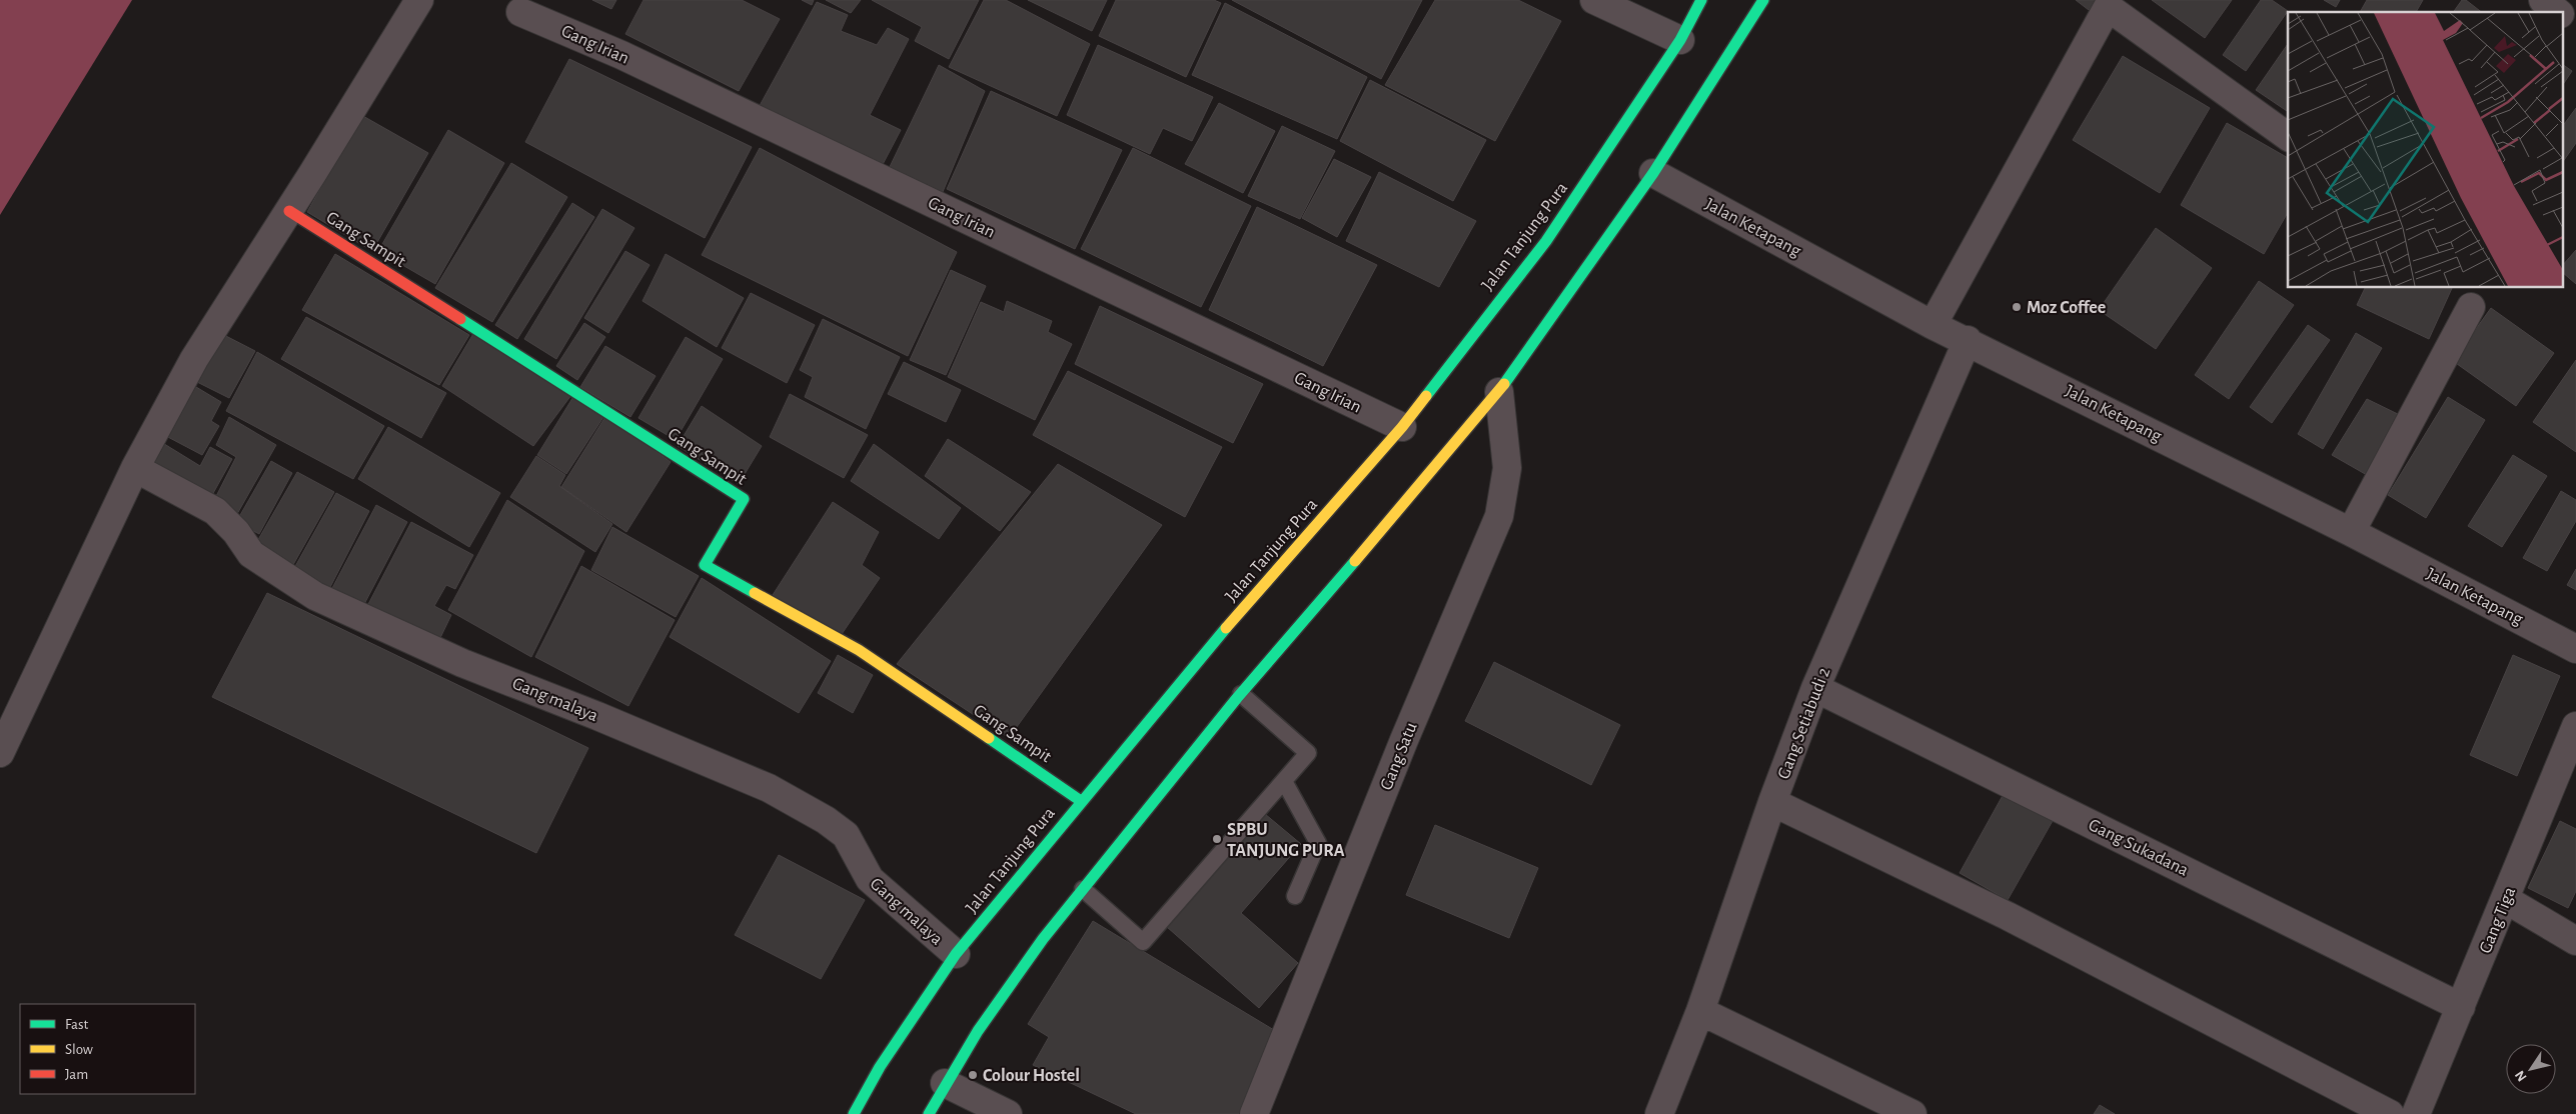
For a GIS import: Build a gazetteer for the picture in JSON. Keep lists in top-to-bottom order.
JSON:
{
  "streets": {
    "main road": ["Jalan Tanjung Pura", "Gang Sampit"],
    "street": [
      "Gang Irian",
      "Jalan Ketapang",
      "Gang malaya",
      "Gang Setiabudi 2",
      "Gang Satu",
      "Gang Sukadana",
      "Gang Tiga"
    ]
  },
  "crossings": [
    ["Gang Irian", "Jalan Tanjung Pura"],
    ["Jalan Ketapang", "Gang Setiabudi 2"],
    ["Jalan Tanjung Pura", "Gang Sampit"],
    ["Jalan Tanjung Pura", "Gang malaya"],
    ["Gang Setiabudi 2", "Gang Sukadana"],
    ["Gang Sukadana", "Gang Tiga"]
  ],
  "places": ["Moz Coffee", "SPBU TANJUNG PURA", "Colour Hostel"],
  "legend": ["Fast", "Slow", "Jam"],
  "north": "bottom left"
}
